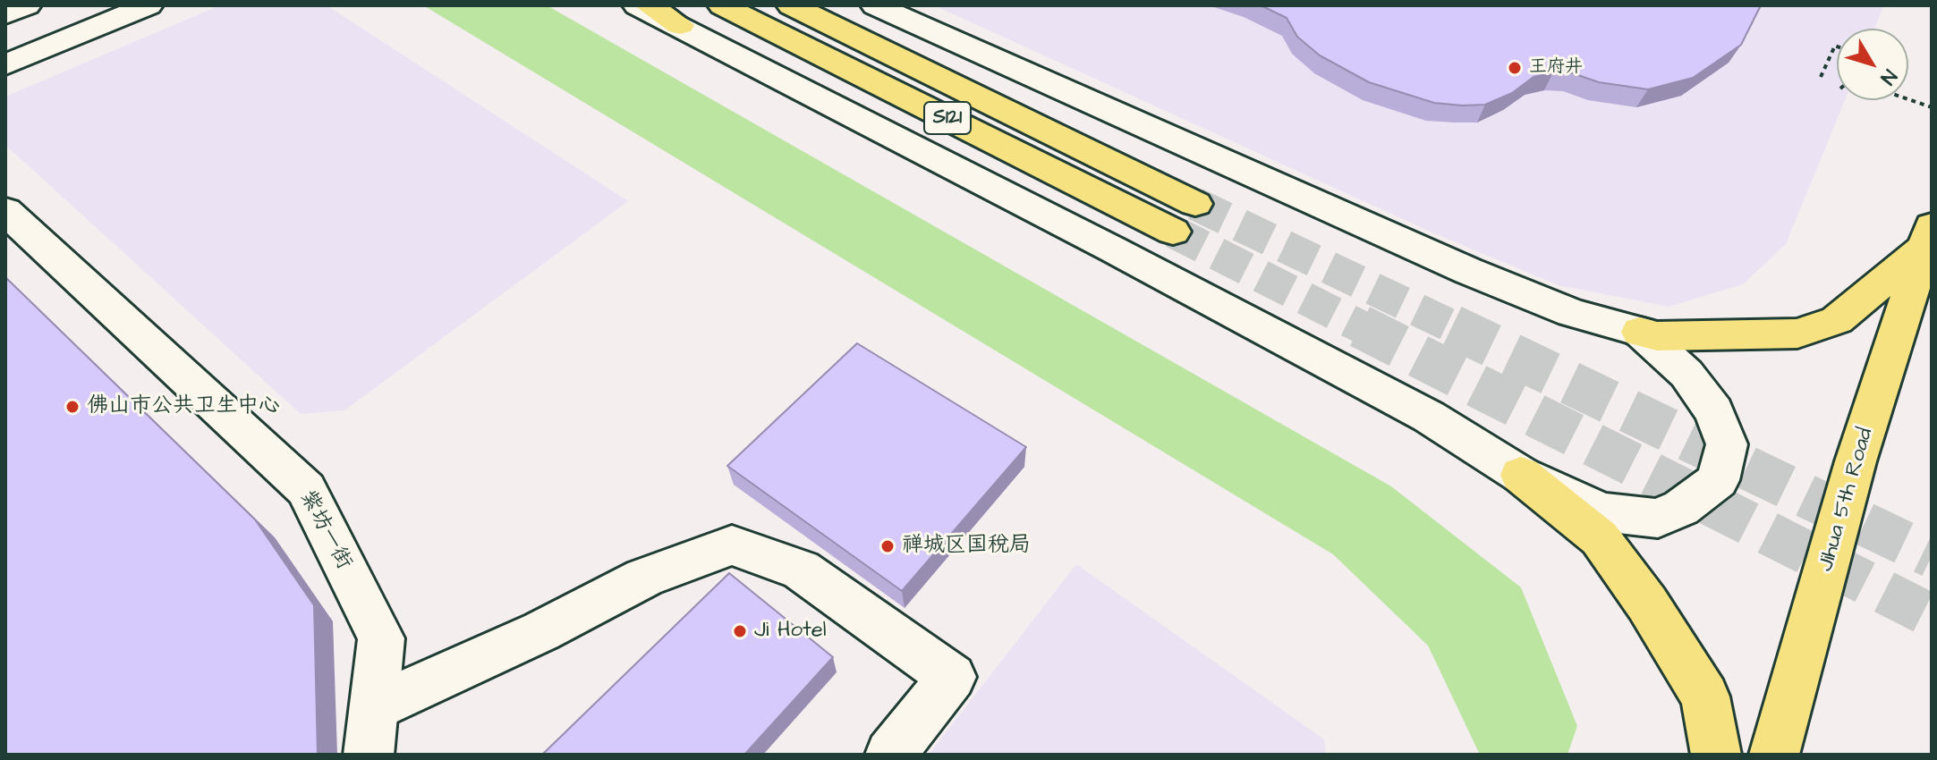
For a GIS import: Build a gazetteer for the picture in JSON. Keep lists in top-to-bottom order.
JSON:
{
  "streets": {
    "main road": ["S121", "Jihua 5th Road", "紫坊一街"]
  },
  "places": [
    "王府井",
    "佛山市公共卫生中心",
    "禅城区国税局",
    "Ji Hotel"
  ],
  "north": "bottom right"
}
